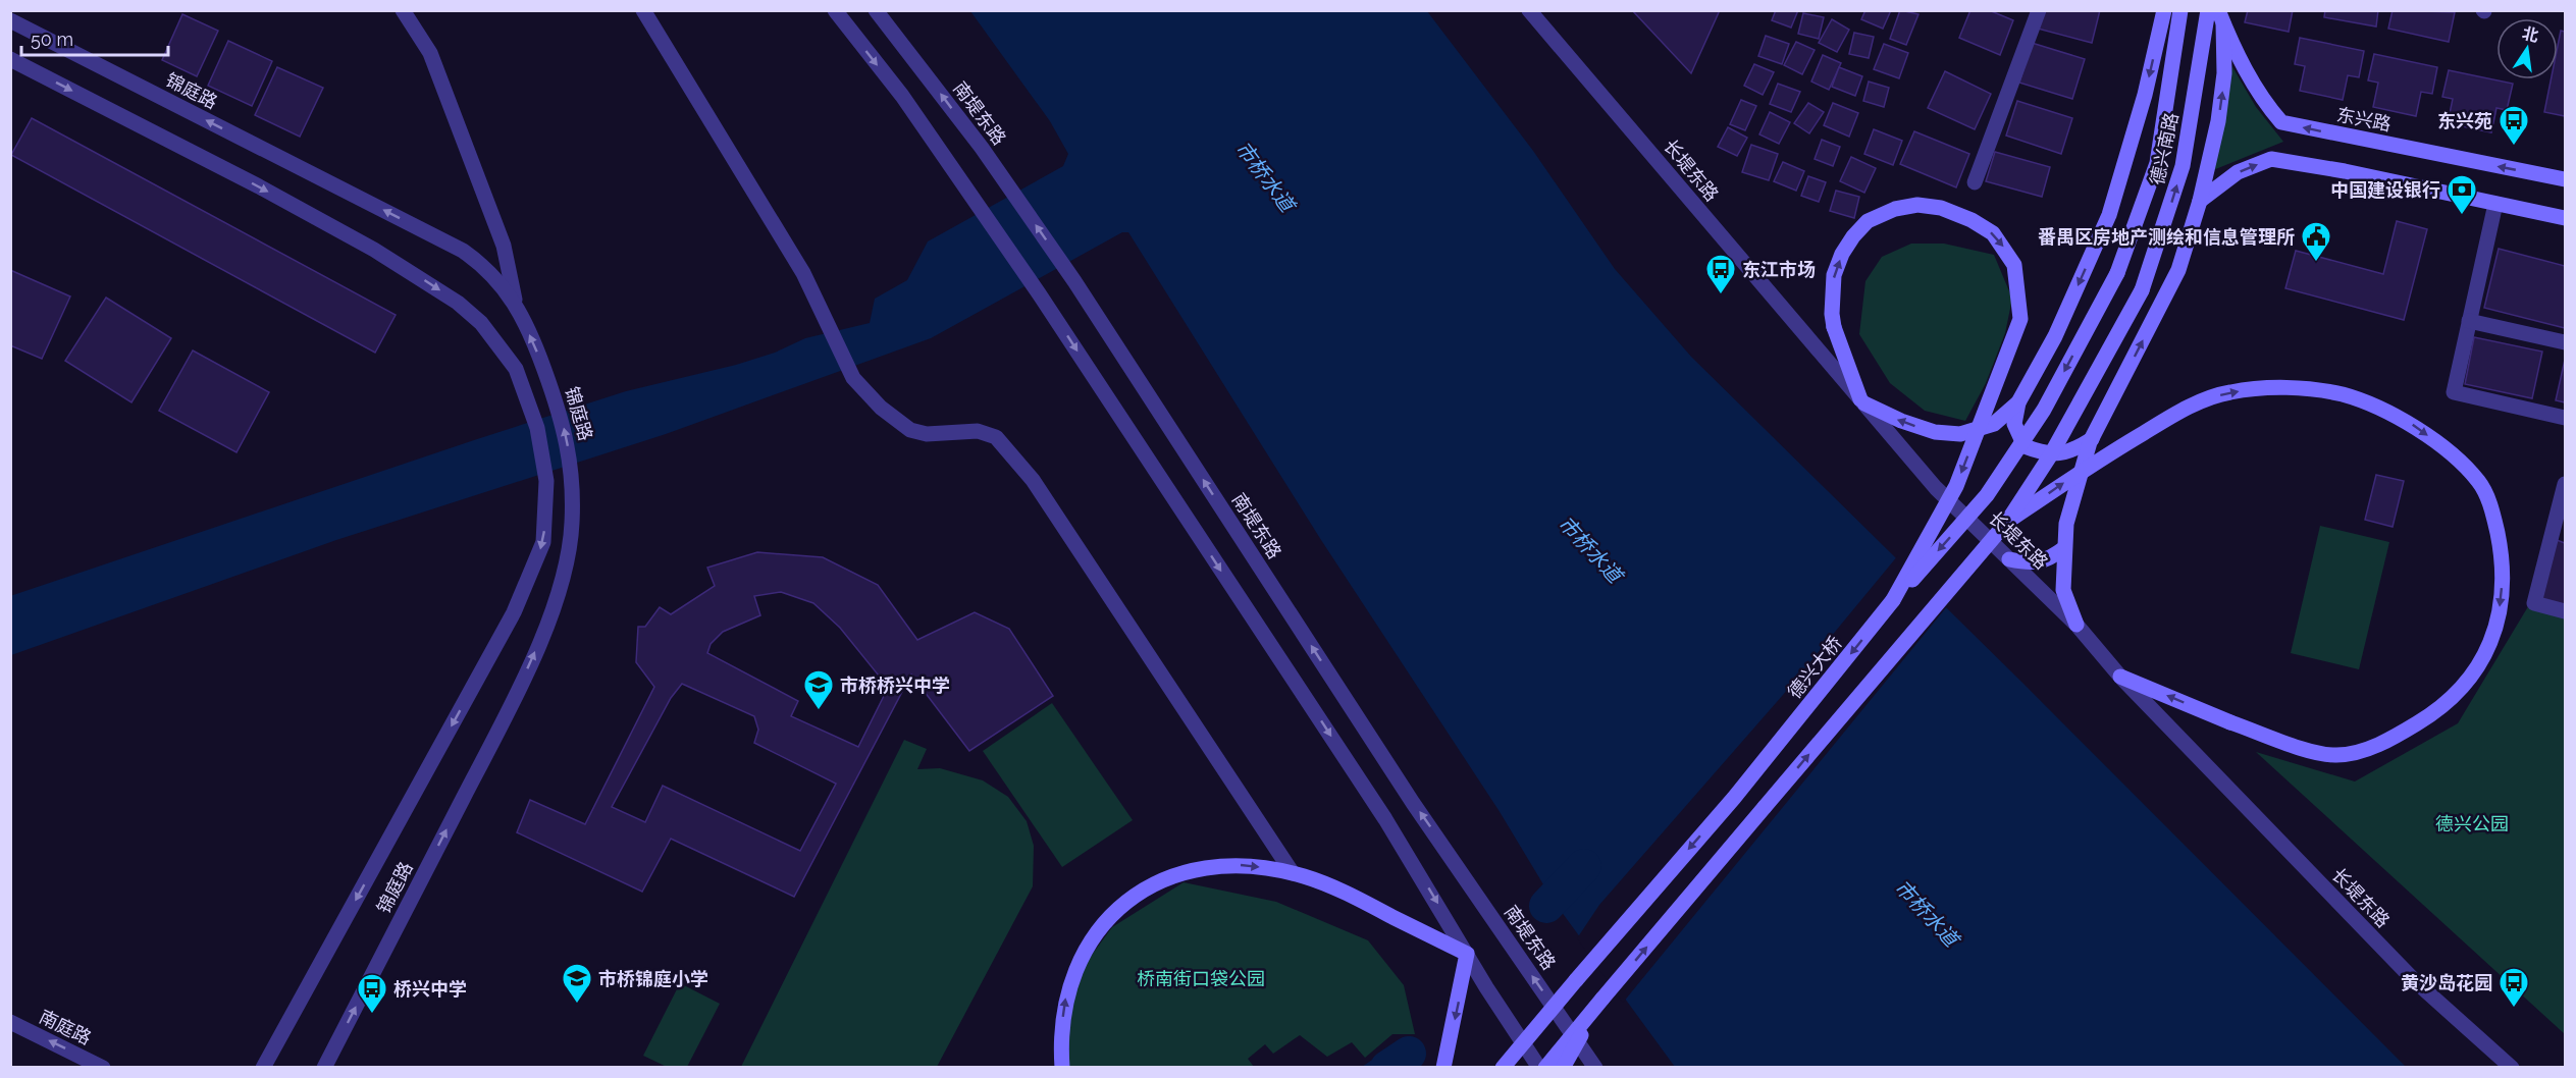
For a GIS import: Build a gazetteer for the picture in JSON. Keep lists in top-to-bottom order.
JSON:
{
  "streets": {
    "main road": ["东兴路", "德兴南路", "德兴大桥"],
    "street": [
      "锦庭路",
      "南堤东路",
      "长堤东路",
      "南庭路"
    ]
  },
  "crossings": [
    ["德兴南路", "德兴大桥"]
  ],
  "one_way": ["东兴路", "南庭路"],
  "water": ["市桥水道"],
  "parks": ["德兴公园", "桥南街口袋公园"],
  "places": {
    "bus stop": [
      "东兴苑",
      "东江市场",
      "黄沙岛花园",
      "桥兴中学"
    ],
    "bank": ["中国建设银行"],
    "public building": ["番禺区房地产测绘和信息管理所"],
    "school or university": ["市桥桥兴中学", "市桥锦庭小学"]
  },
  "scale_bar": "50 m",
  "north": "top"
}
